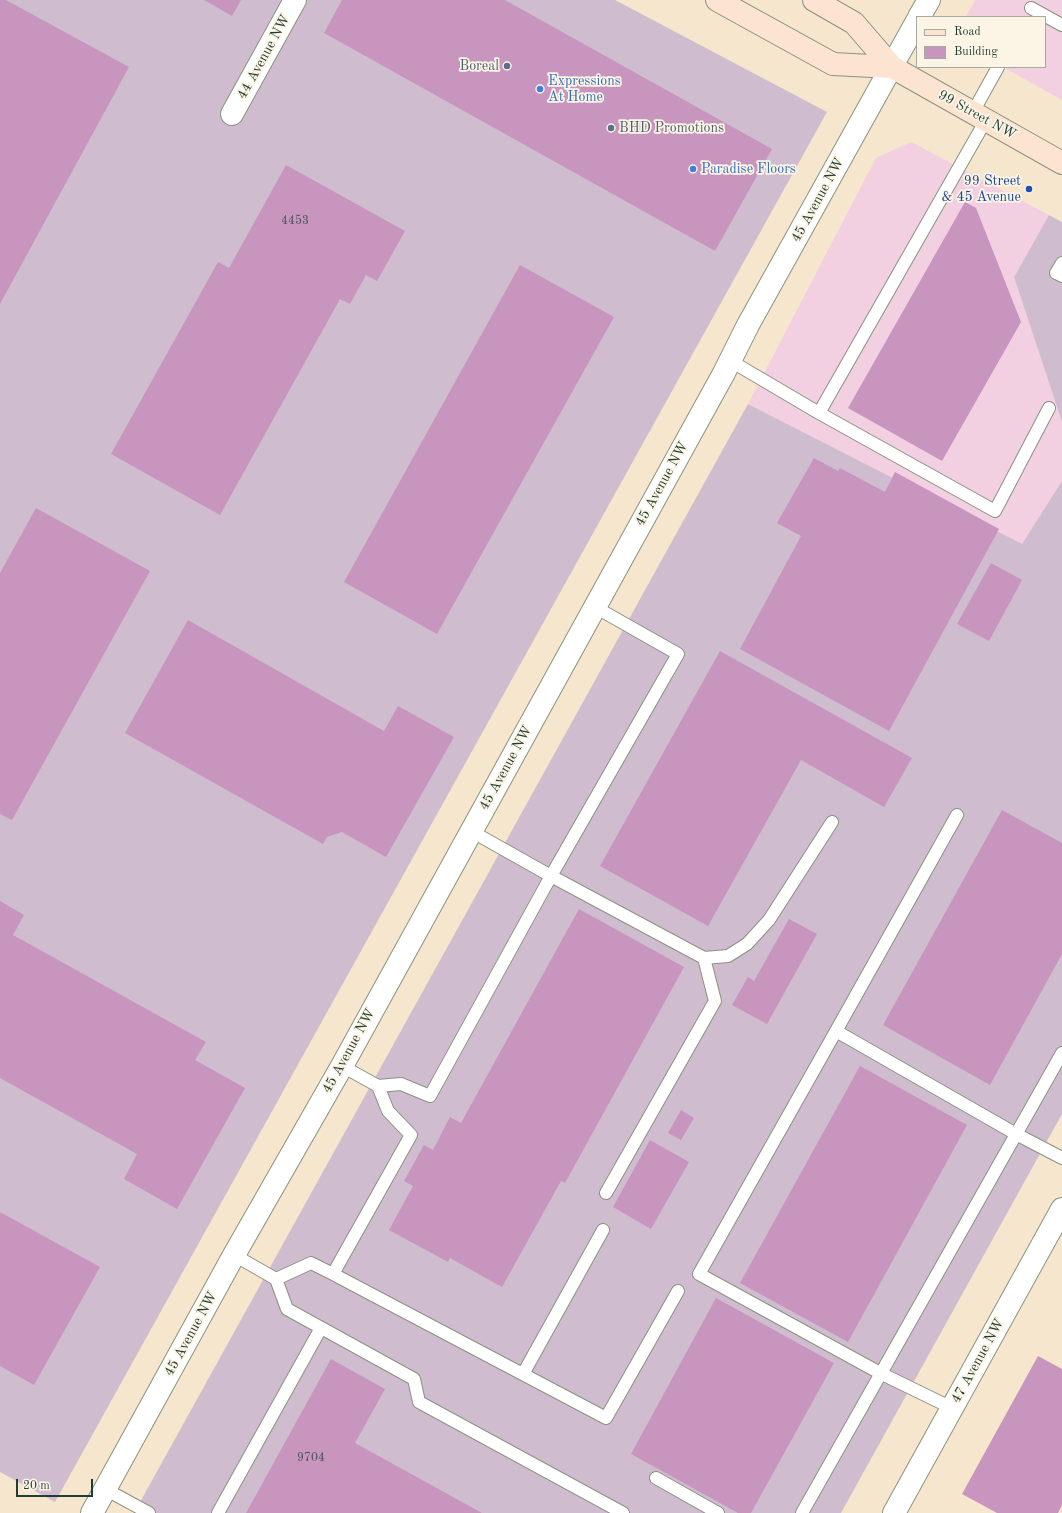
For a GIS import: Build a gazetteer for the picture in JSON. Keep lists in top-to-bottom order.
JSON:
{
  "streets": {
    "main road": ["99 Street NW"],
    "street": ["44 Avenue NW", "45 Avenue NW", "47 Avenue NW"]
  },
  "crossings": [
    ["99 Street NW", "45 Avenue NW"]
  ],
  "places": [
    "Boreal",
    "Expressions At Home",
    "BHD Promotions",
    "Paradise Floors",
    "99 Street & 45 Avenue"
  ],
  "house_numbers": ["4453", "9704"],
  "legend": ["Road", "Building"],
  "scale_bar": "20 m"
}
